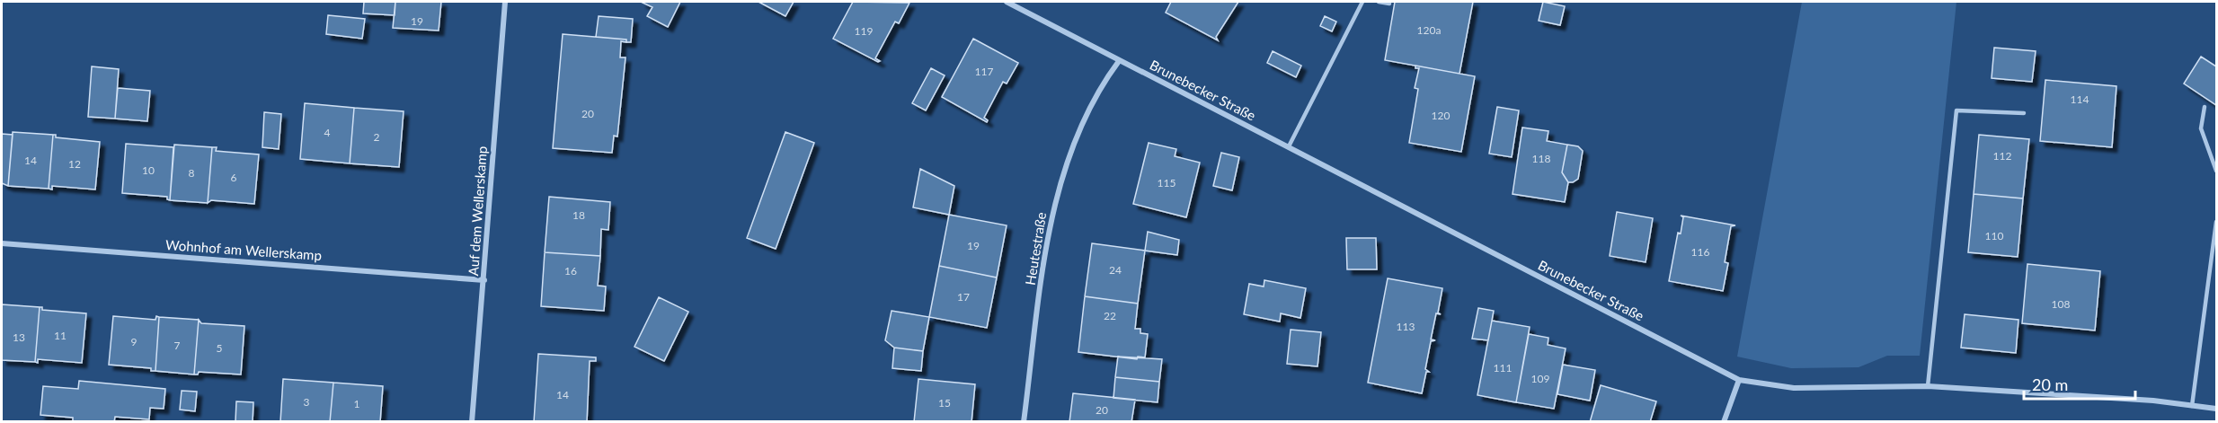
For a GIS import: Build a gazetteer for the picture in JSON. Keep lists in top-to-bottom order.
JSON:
{
  "streets": {
    "street": [
      "Brunebecker Straße",
      "Auf dem Wellerskamp",
      "Heutestraße",
      "Wohnhof am Wellerskamp"
    ]
  },
  "crossings": [
    ["Brunebecker Straße", "Heutestraße"],
    ["Auf dem Wellerskamp", "Wohnhof am Wellerskamp"]
  ],
  "house_numbers": [
    "19",
    "120a",
    "119",
    "117",
    "114",
    "20",
    "120",
    "4",
    "2",
    "112",
    "118",
    "14",
    "12",
    "10",
    "8",
    "6",
    "115",
    "18",
    "110",
    "19",
    "116",
    "24",
    "16",
    "17",
    "108",
    "22",
    "113",
    "11",
    "13",
    "9",
    "7",
    "5",
    "111",
    "109",
    "14",
    "3",
    "15",
    "1",
    "20"
  ],
  "scale_bar": "20 m"
}
